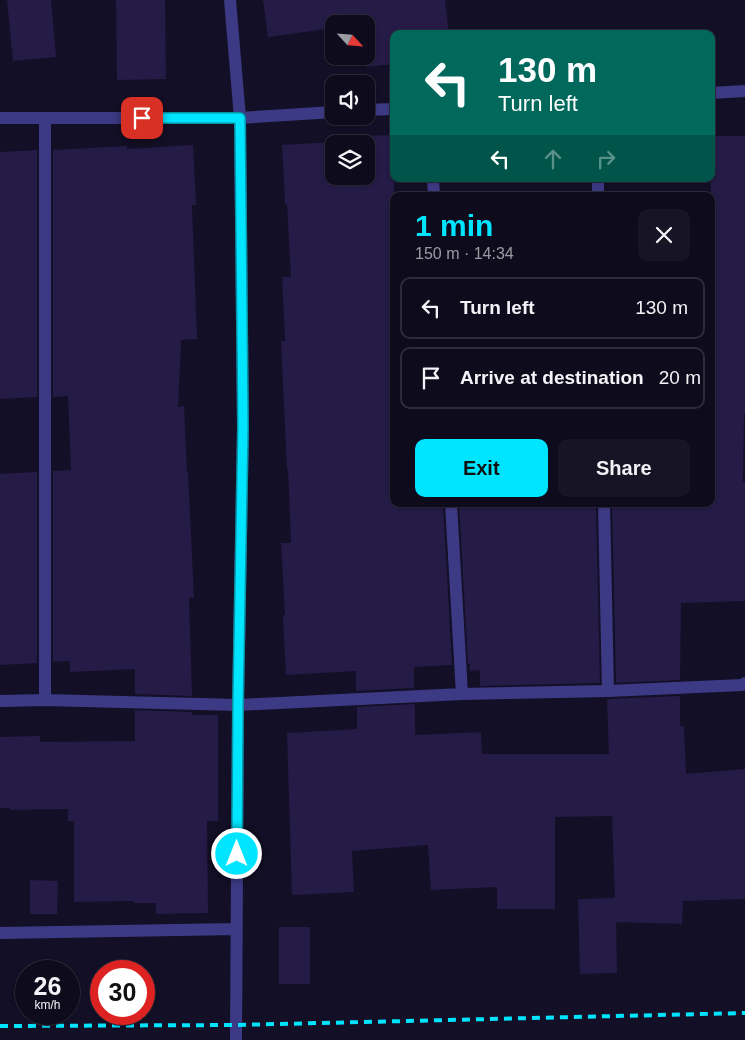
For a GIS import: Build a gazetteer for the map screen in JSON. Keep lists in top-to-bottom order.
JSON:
{
  "north": "bottom right",
  "page": {
    "turn": ["130 m", "Turn left"],
    "heading": ["1 min", "150 m · 14:34"],
    "list": [
      {
        "name": "Turn left",
        "value": "130 m"
      },
      {
        "name": "Arrive at destination",
        "value": "20 m"
      }
    ],
    "buttons": ["Exit", "Share"],
    "speed": "26 km/h",
    "limit": "30"
  }
}
